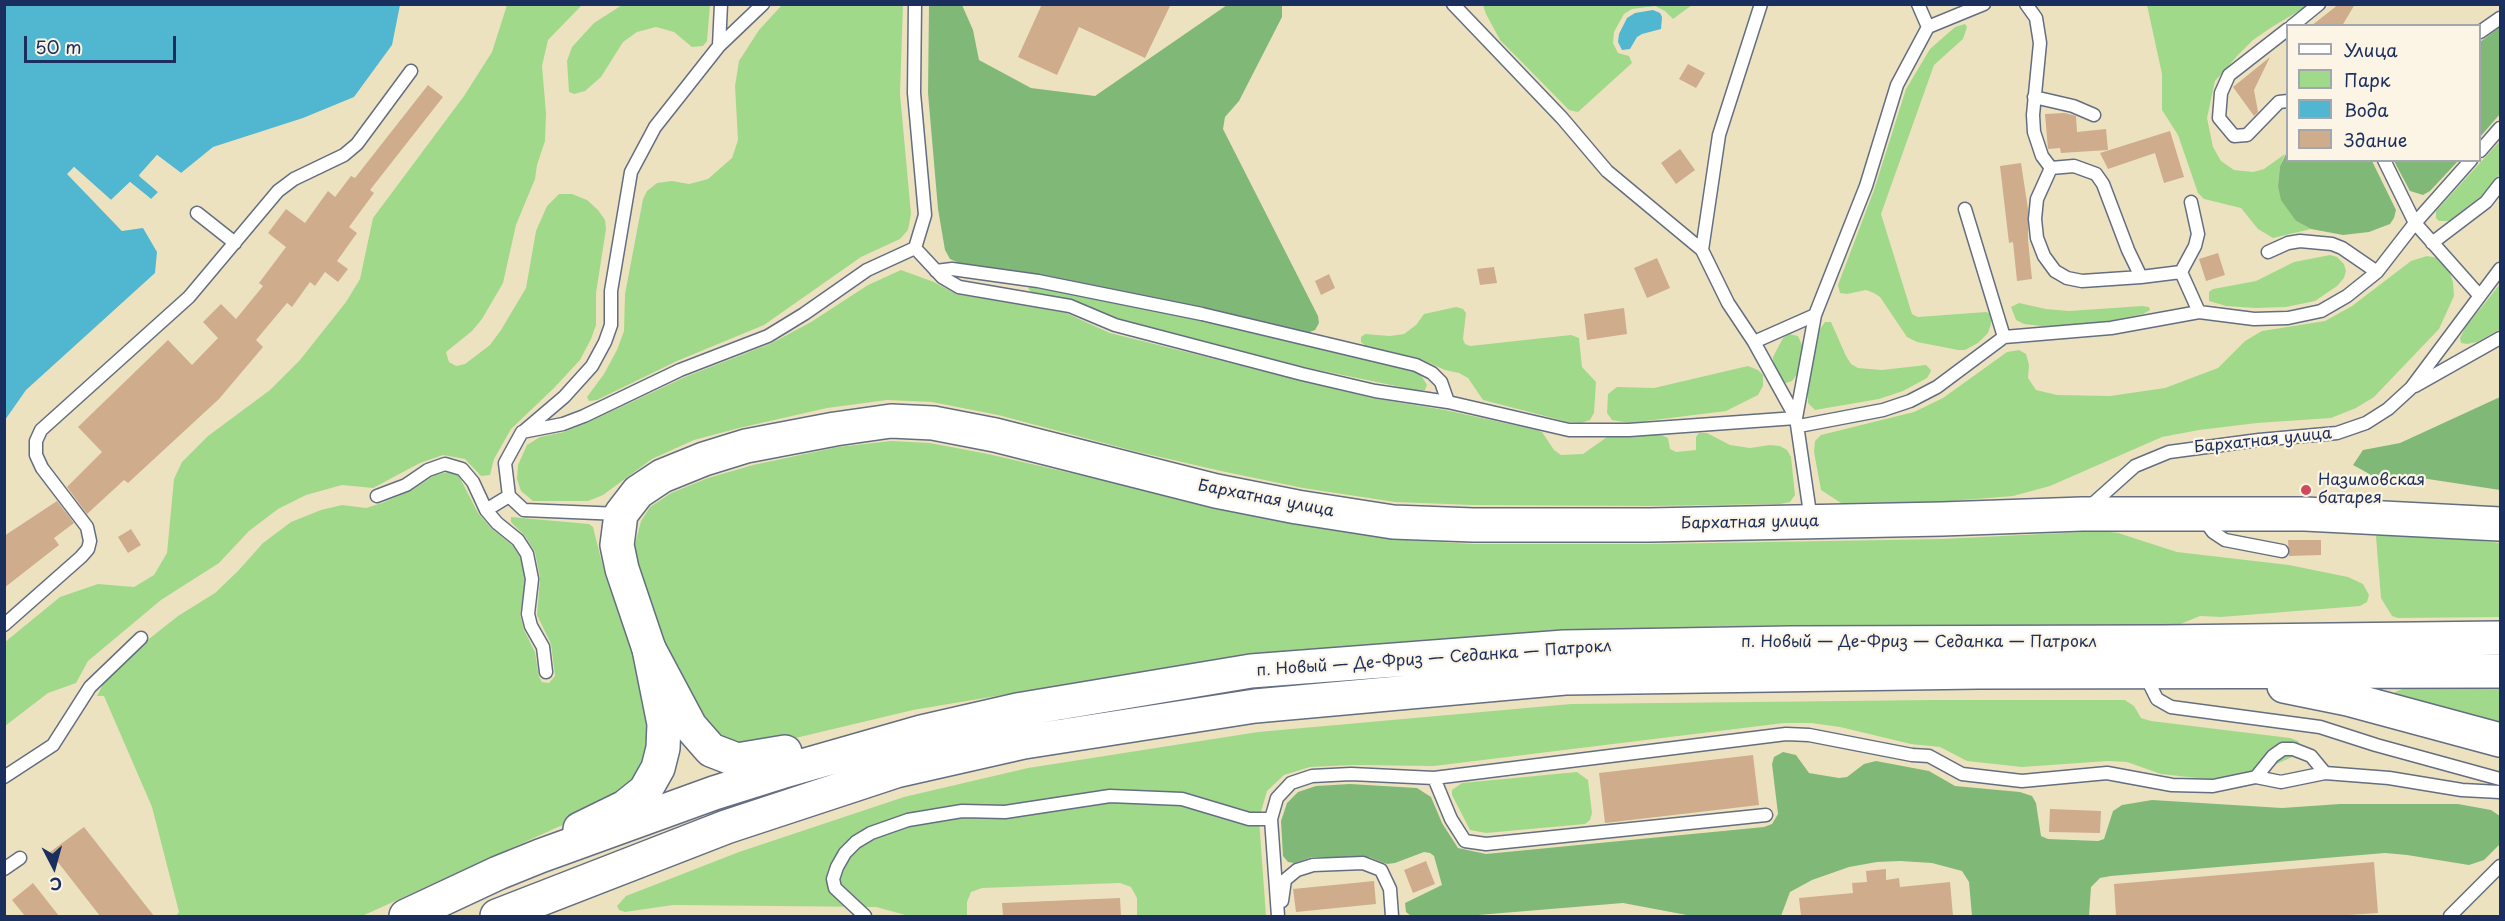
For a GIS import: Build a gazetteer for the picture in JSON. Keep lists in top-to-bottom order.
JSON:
{
  "streets": {
    "main road": ["Бархатная улица", "п. Новый — Де-Фриз — Седанка — Патрокл"]
  },
  "places": ["Назимовская батарея"],
  "legend": [
    "Улица",
    "Парк",
    "Вода",
    "Здание"
  ],
  "scale_bar": "50 m",
  "north": "bottom"
}
